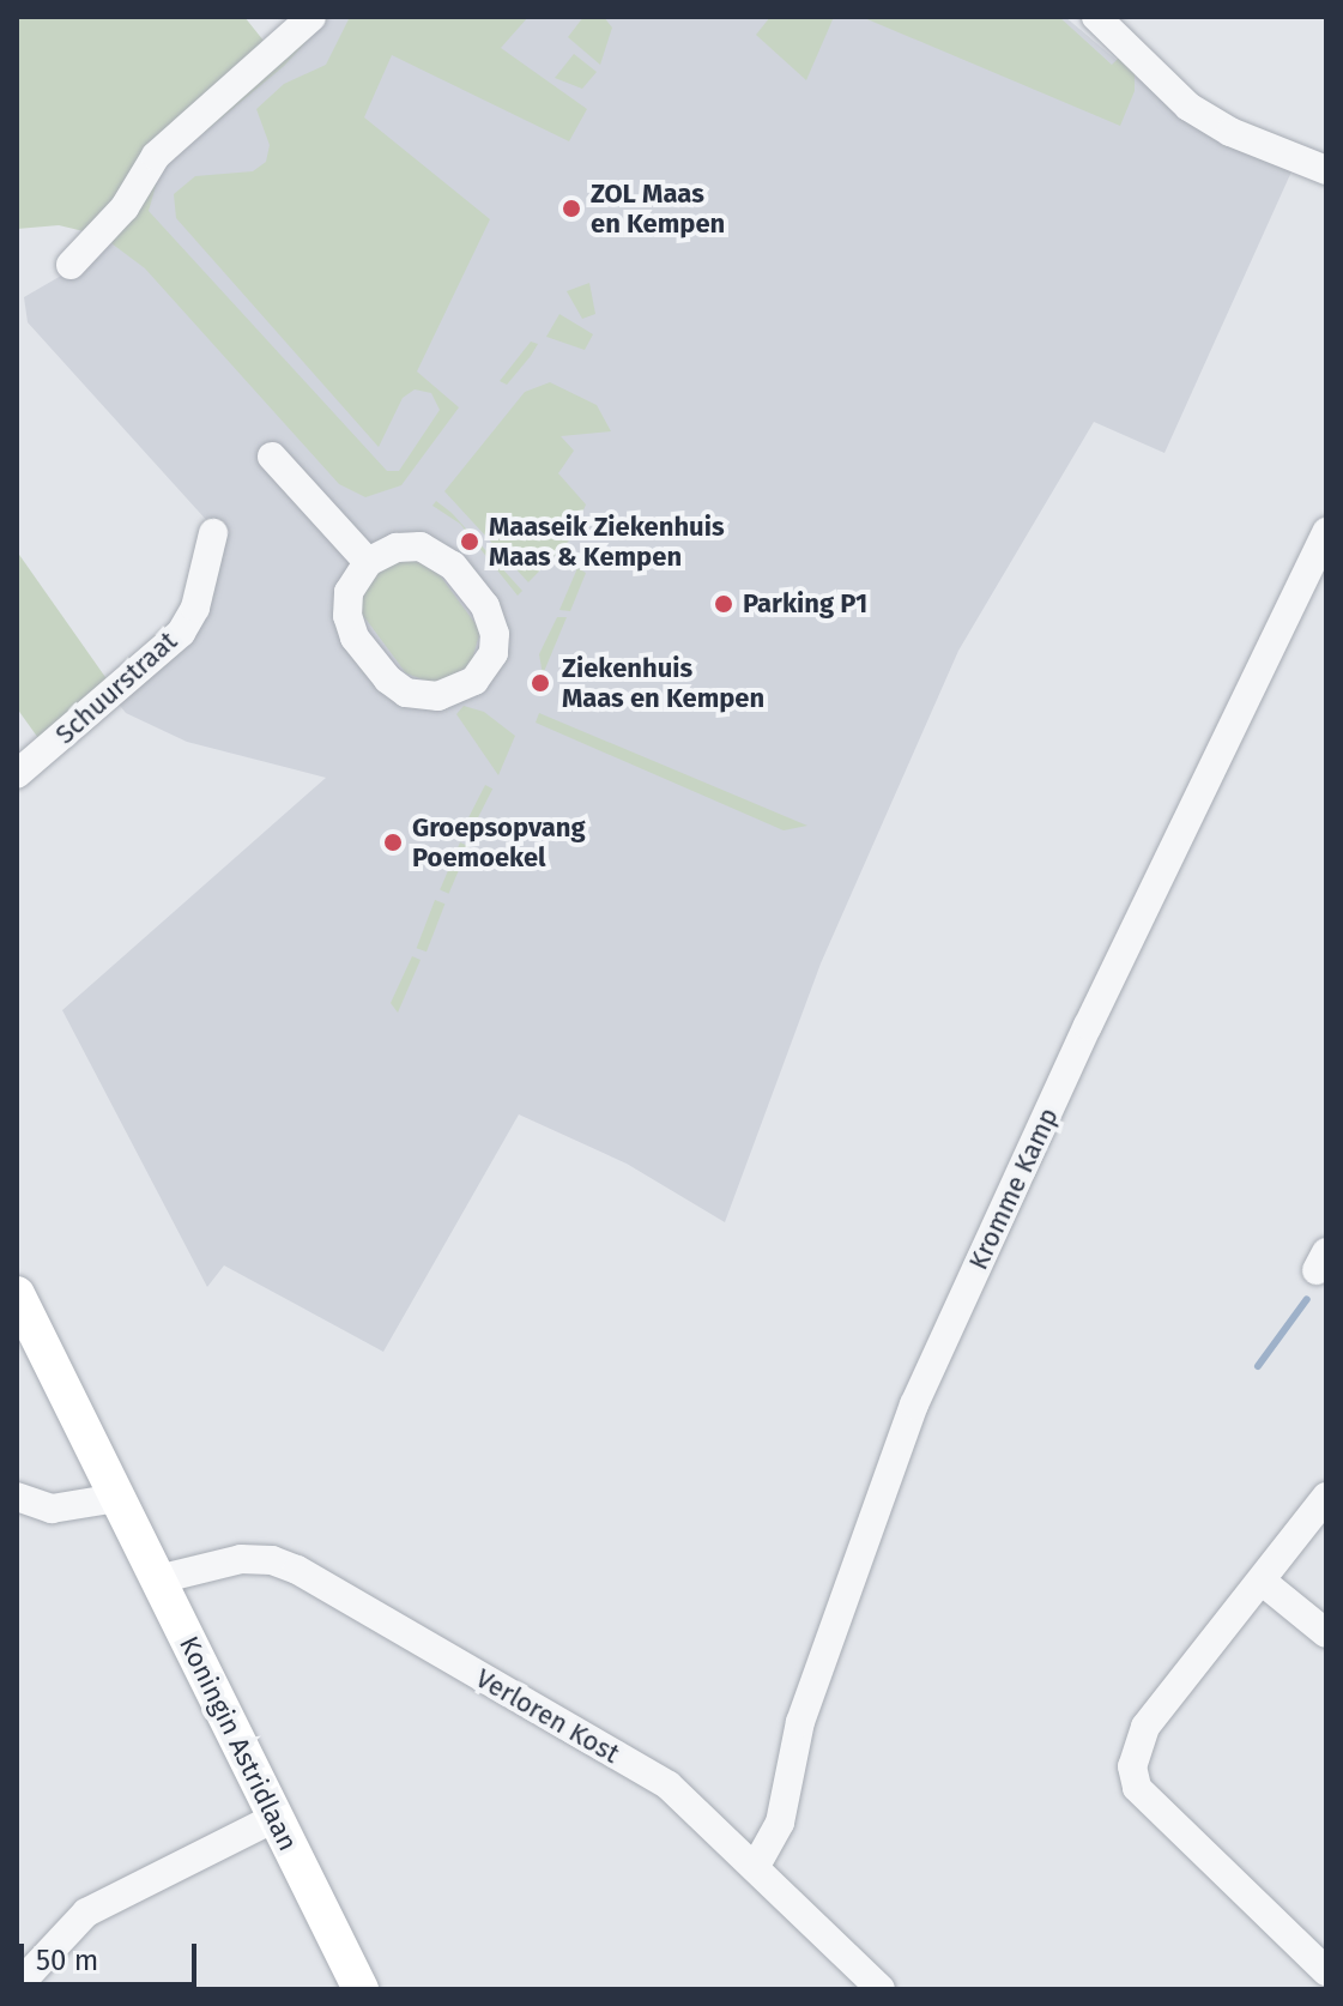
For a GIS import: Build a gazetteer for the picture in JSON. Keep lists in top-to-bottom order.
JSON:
{
  "streets": {
    "main road": ["Koningin Astridlaan"],
    "street": ["Schuurstraat", "Kromme Kamp", "Verloren Kost"]
  },
  "crossings": [
    ["Kromme Kamp", "Verloren Kost"],
    ["Verloren Kost", "Koningin Astridlaan"]
  ],
  "places": [
    "ZOL Maas en Kempen",
    "Maaseik Ziekenhuis Maas & Kempen",
    "Parking P1",
    "Ziekenhuis Maas en Kempen",
    "Groepsopvang Poemoekel"
  ],
  "scale_bar": "50 m"
}
